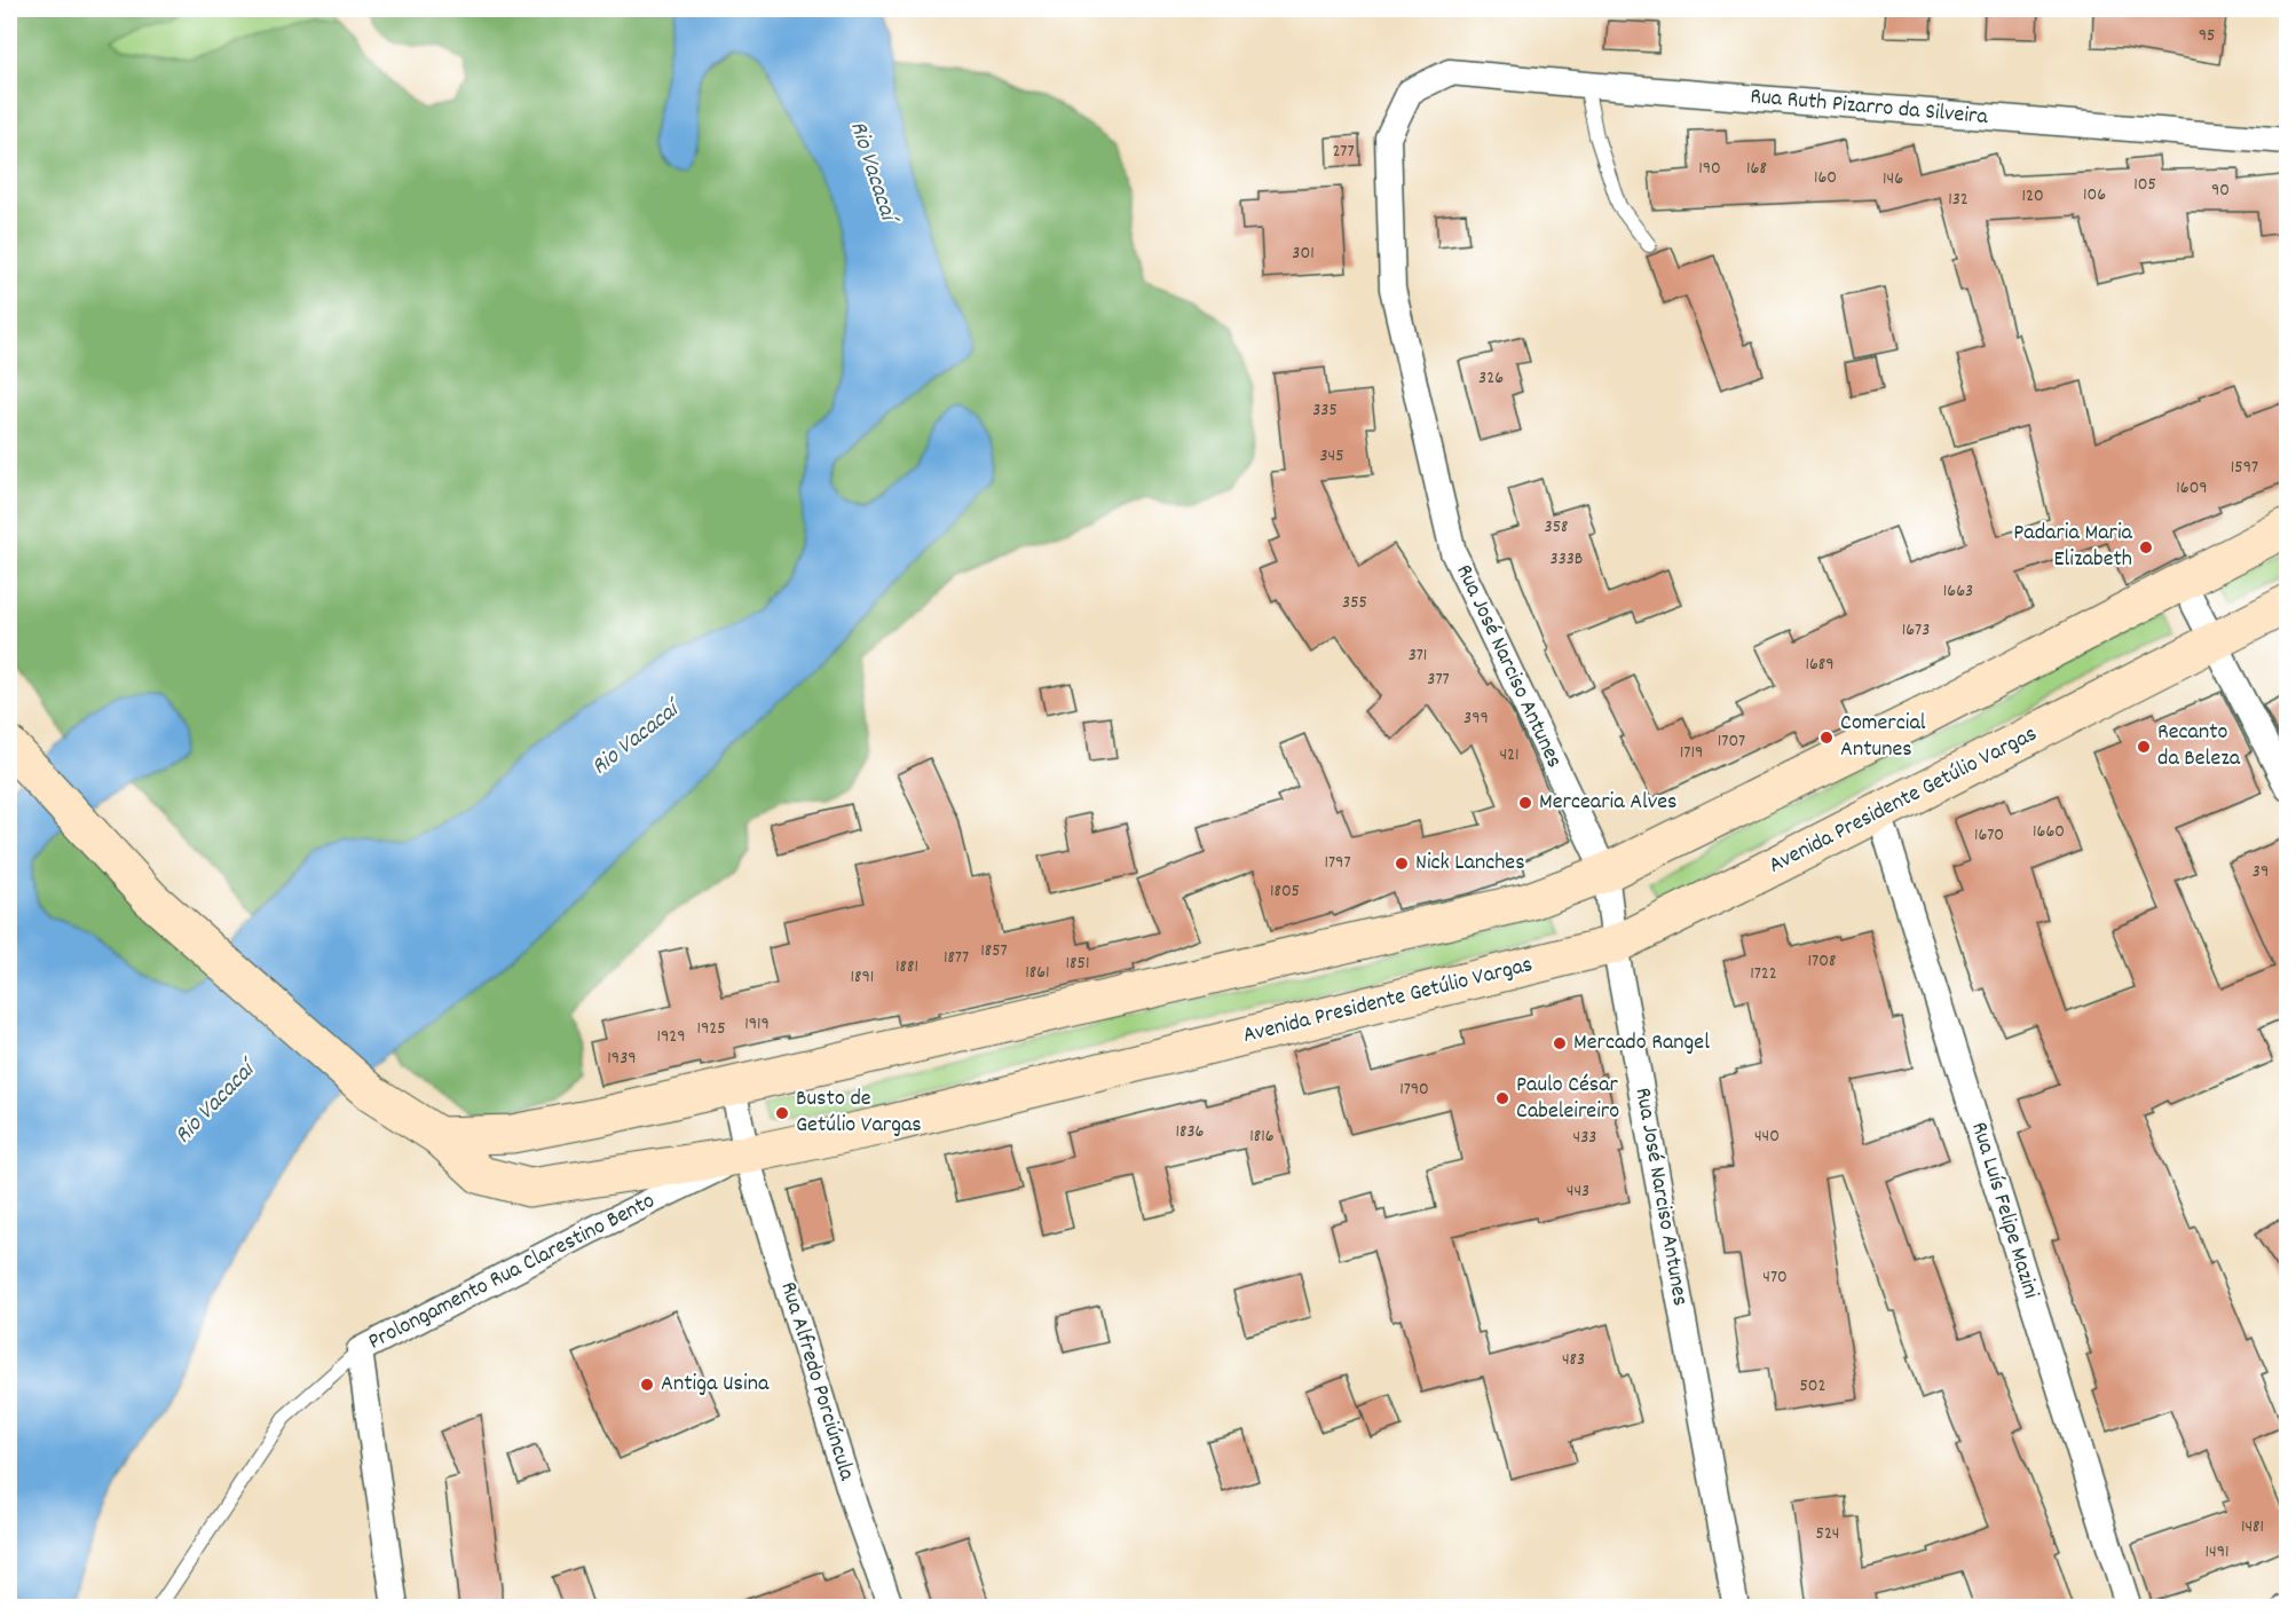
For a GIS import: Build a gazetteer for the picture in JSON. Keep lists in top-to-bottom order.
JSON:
{
  "streets": {
    "main road": ["Avenida Presidente Getúlio Vargas"],
    "street": [
      "Rua Ruth Pizarro da Silveira",
      "Rua José Narciso Antunes",
      "Rua Luís Felipe Mazini",
      "Prolongamento Rua Clarestino Bento",
      "Rua Alfredo Porciúncula"
    ]
  },
  "crossings": [
    ["Rua Ruth Pizarro da Silveira", "Rua José Narciso Antunes"],
    ["Rua José Narciso Antunes", "Avenida Presidente Getúlio Vargas"],
    ["Avenida Presidente Getúlio Vargas", "Rua Luís Felipe Mazini"],
    ["Avenida Presidente Getúlio Vargas", "Prolongamento Rua Clarestino Bento"],
    ["Avenida Presidente Getúlio Vargas", "Rua Alfredo Porciúncula"],
    ["Prolongamento Rua Clarestino Bento", "Rua Alfredo Porciúncula"]
  ],
  "water": ["Rio Vacacaí"],
  "places": [
    "Padaria Maria Elizabeth",
    "Comercial Antunes",
    "Recanto da Beleza",
    "Mercearia Alves",
    "Nick Lanches",
    "Mercado Rangel",
    "Paulo César Cabeleireiro",
    "Busto de Getúlio Vargas",
    "Antiga Usina"
  ],
  "house_numbers": [
    "95",
    "277",
    "190",
    "168",
    "160",
    "146",
    "105",
    "90",
    "106",
    "120",
    "132",
    "301",
    "326",
    "335",
    "345",
    "1597",
    "1609",
    "358",
    "333B",
    "1663",
    "355",
    "1673",
    "371",
    "1689",
    "377",
    "399",
    "1707",
    "1719",
    "421",
    "1660",
    "1670",
    "1797",
    "39",
    "1805",
    "1857",
    "1877",
    "1708",
    "1851",
    "1881",
    "1861",
    "1722",
    "1891",
    "1919",
    "1925",
    "1929",
    "1939",
    "1790",
    "1836",
    "1816",
    "440",
    "433",
    "443",
    "470",
    "483",
    "502",
    "1481",
    "524",
    "1491"
  ]
}
